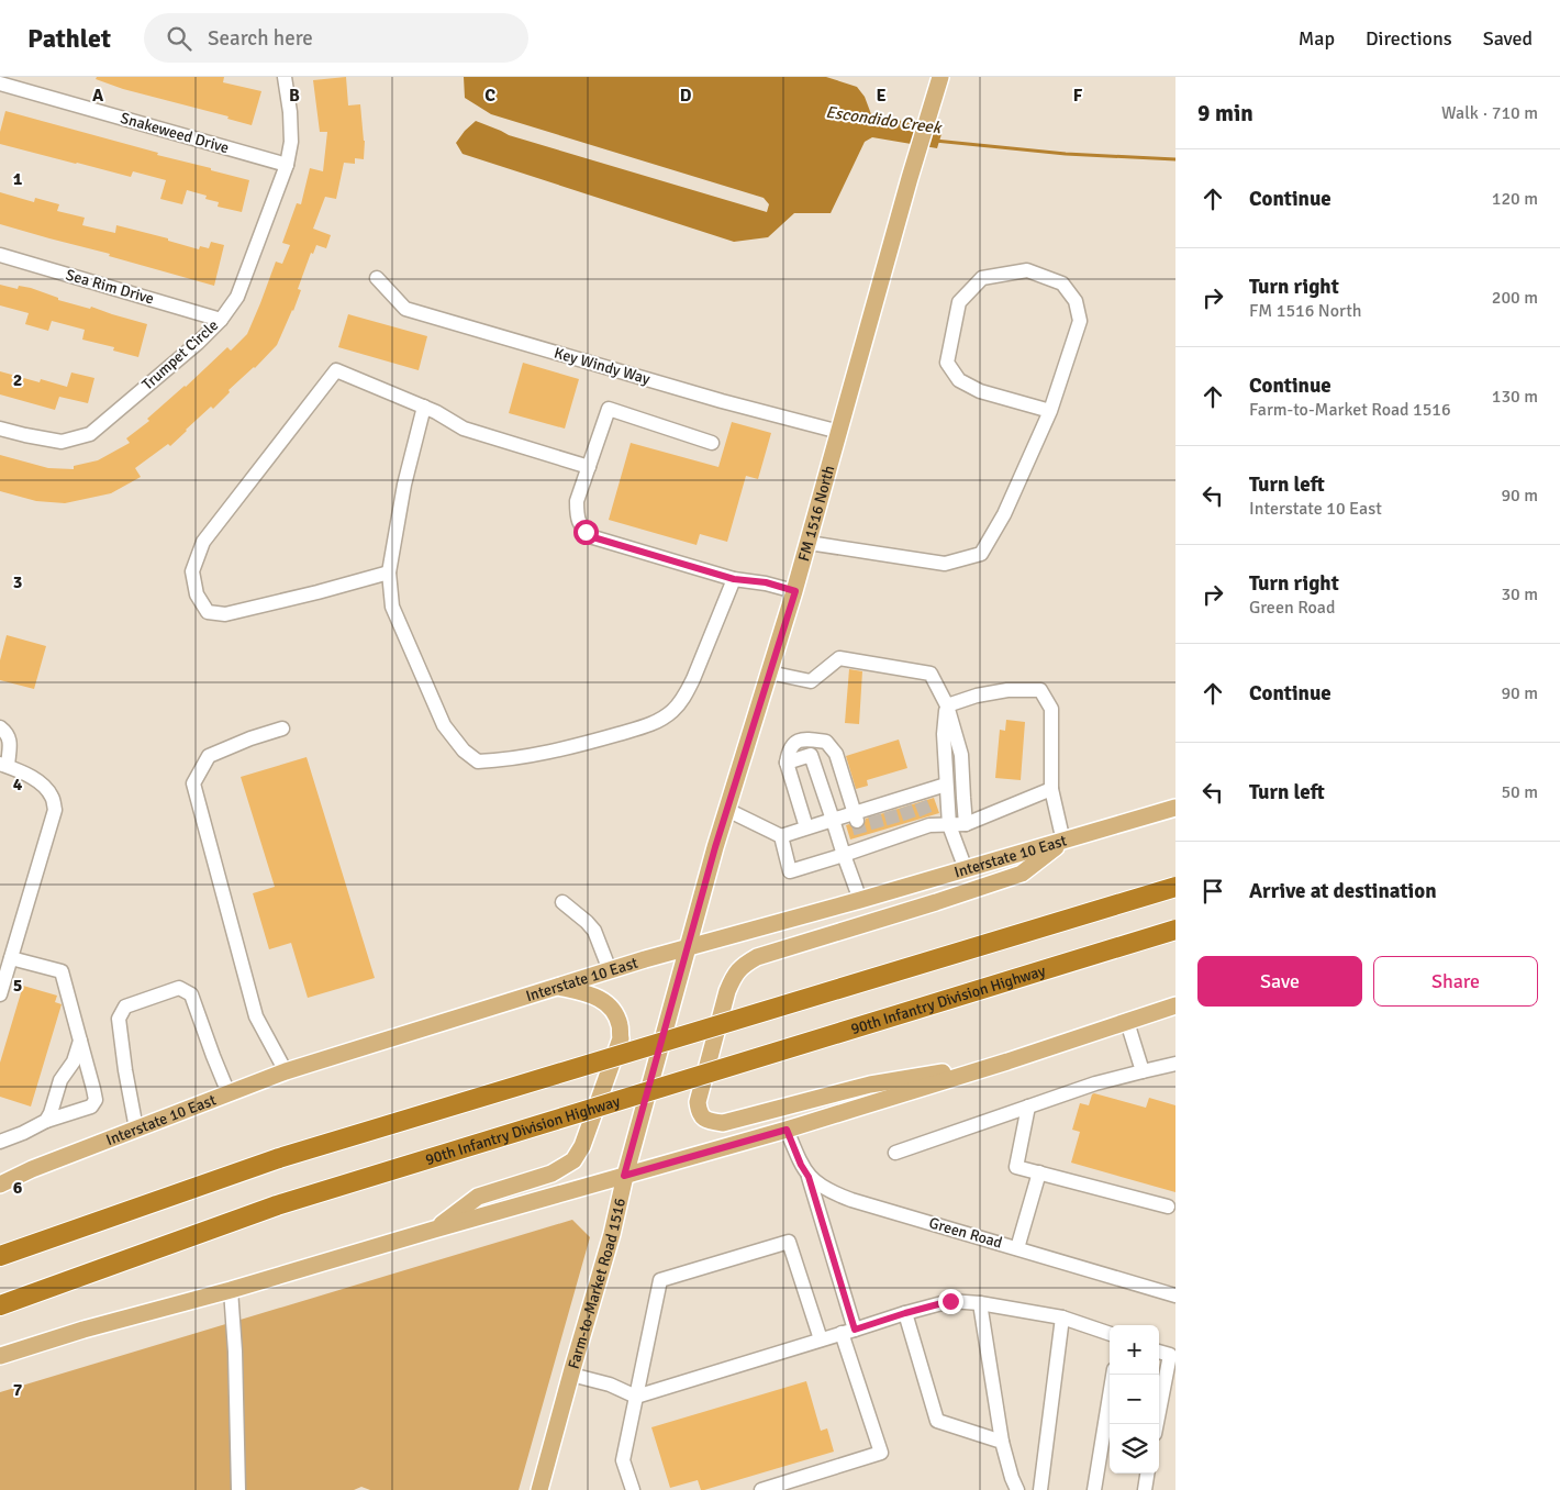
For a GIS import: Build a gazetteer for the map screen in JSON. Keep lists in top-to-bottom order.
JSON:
{
  "streets": {
    "highway": ["90th Infantry Division Highway"],
    "main road": ["FM 1516 North", "Interstate 10 East", "Farm-to-Market Road 1516"],
    "street": [
      "Snakeweed Drive",
      "Sea Rim Drive",
      "Trumpet Circle",
      "Key Windy Way",
      "Green Road"
    ]
  },
  "crossings": [
    ["Snakeweed Drive", "Trumpet Circle"],
    ["Sea Rim Drive", "Trumpet Circle"],
    ["Key Windy Way", "FM 1516 North"],
    ["FM 1516 North", "Interstate 10 East"],
    ["FM 1516 North", "Farm-to-Market Road 1516"],
    ["Interstate 10 East", "Farm-to-Market Road 1516"]
  ],
  "water": ["Escondido Creek"],
  "page": {
    "header": "Pathlet",
    "search": "Search here",
    "nav": ["Map", "Directions", "Saved"],
    "heading": ["9 min", "Walk · 710 m"],
    "list": [
      ["Continue", "120 m"],
      ["Turn right", "FM 1516 North", "200 m"],
      ["Continue", "Farm-to-Market Road 1516", "130 m"],
      ["Turn left", "Interstate 10 East", "90 m"],
      ["Turn right", "Green Road", "30 m"],
      ["Continue", "90 m"],
      ["Turn left", "50 m"],
      "Arrive at destination"
    ],
    "buttons": ["Save", "Share"],
    "map_buttons": ["+", "−"]
  },
  "grid": {
    "columns": [
      "A",
      "B",
      "C",
      "D",
      "E",
      "F"
    ],
    "rows": [
      "1",
      "2",
      "3",
      "4",
      "5",
      "6",
      "7"
    ]
  }
}
